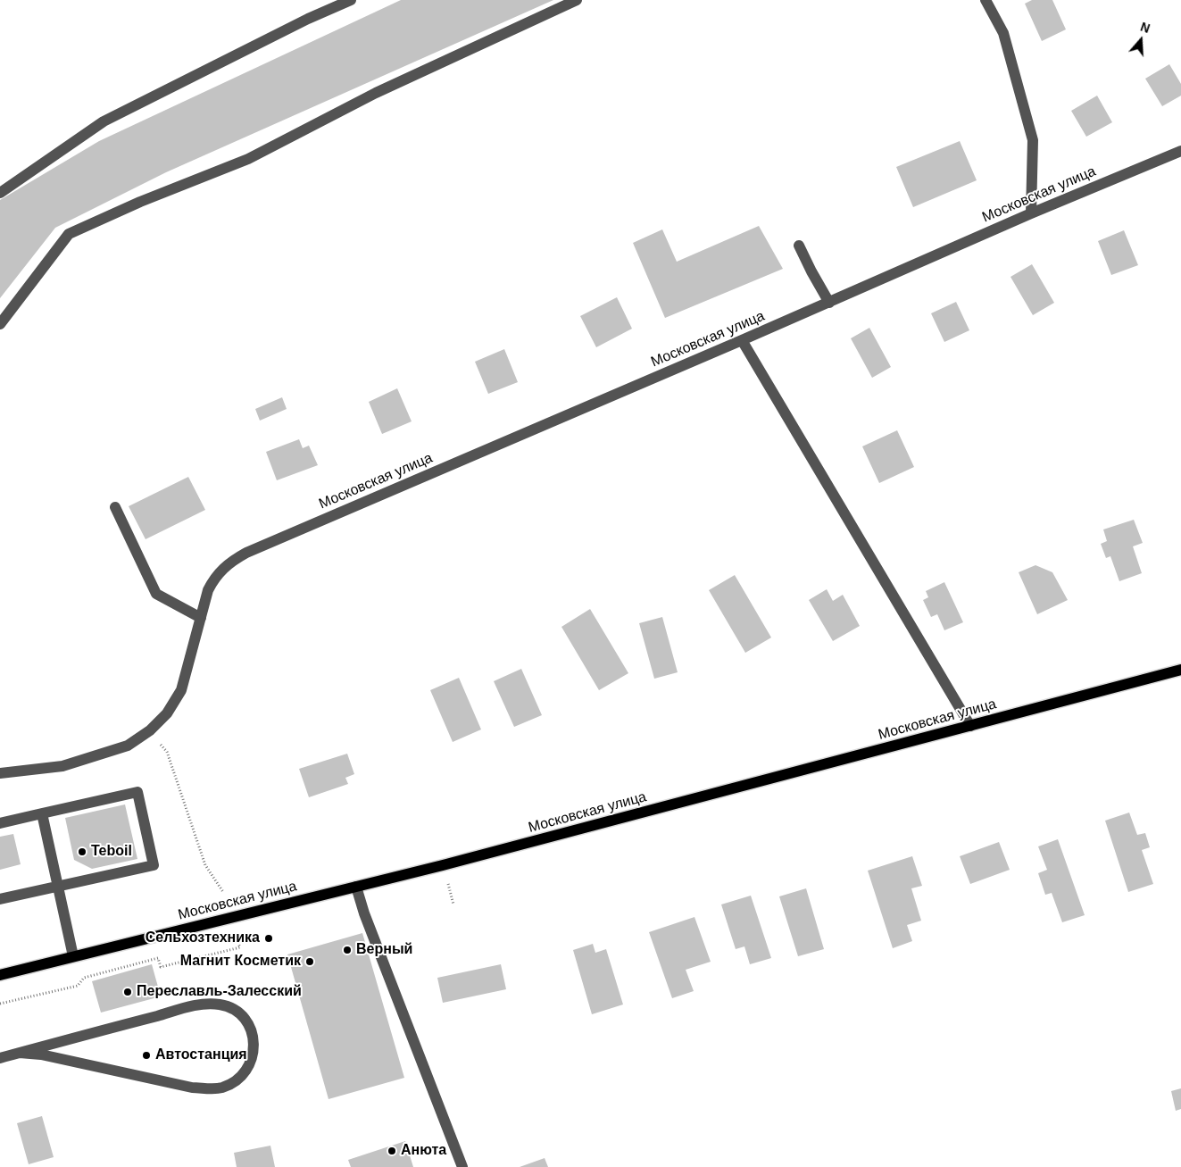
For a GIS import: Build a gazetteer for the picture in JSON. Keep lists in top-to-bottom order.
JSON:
{
  "streets": {
    "main road": ["Московская улица"]
  },
  "places": [
    "Teboil",
    "Сельхозтехника",
    "Верный",
    "Магнит Косметик",
    "Переславль-Залесский",
    "Автостанция",
    "Анюта"
  ],
  "north": "top"
}
